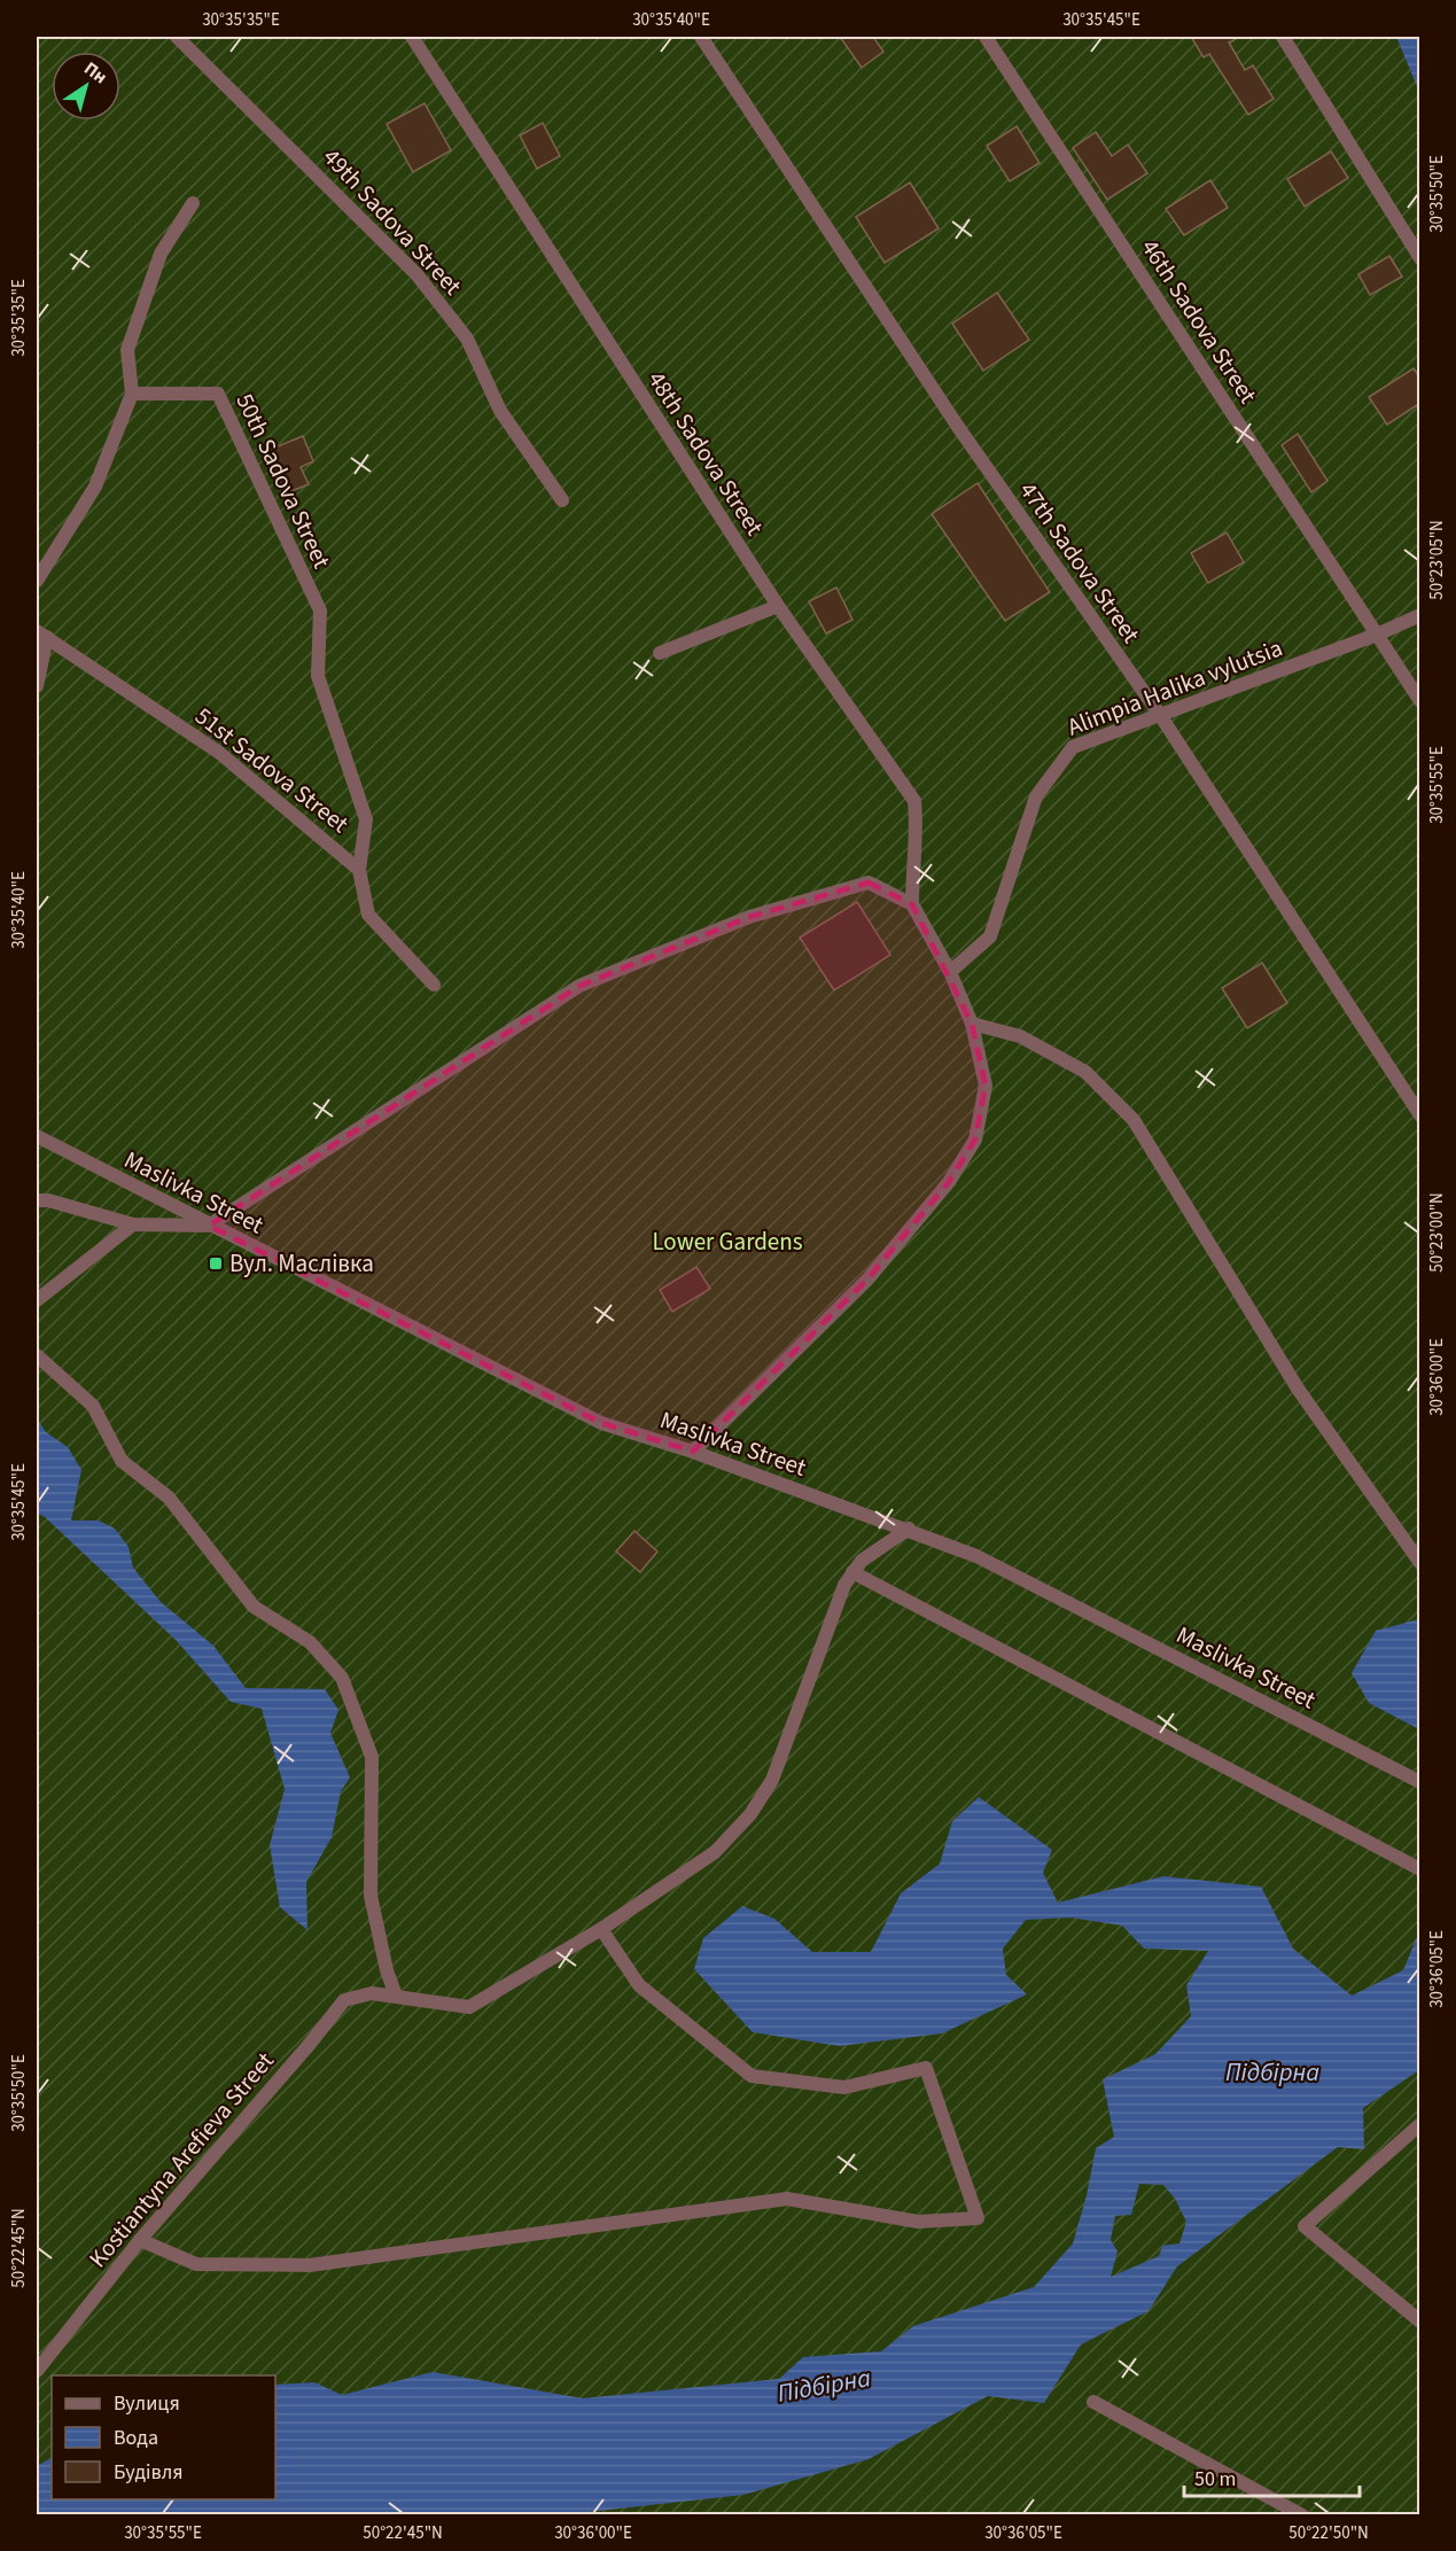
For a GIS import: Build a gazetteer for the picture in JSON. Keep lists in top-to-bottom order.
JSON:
{
  "streets": {
    "street": [
      "49th Sadova Street",
      "46th Sadova Street",
      "48th Sadova Street",
      "50th Sadova Street",
      "47th Sadova Street",
      "Alimpia Halika vylutsia",
      "51st Sadova Street",
      "Maslivka Street",
      "Kostiantyna Arefieva Street"
    ]
  },
  "crossings": [
    ["46th Sadova Street", "Alimpia Halika vylutsia"],
    ["50th Sadova Street", "51st Sadova Street"],
    ["47th Sadova Street", "Alimpia Halika vylutsia"]
  ],
  "water": ["Підбірна"],
  "parks": ["Lower Gardens"],
  "places": {
    "transit": ["Вул. Маслівка"]
  },
  "legend": ["Вулиця", "Вода", "Будівля"],
  "scale_bar": "50 m",
  "north": "top right",
  "coordinates": [
    "30°35'35\"E",
    "30°35'40\"E",
    "30°35'45\"E",
    "30°35'50\"E",
    "50°23'05\"N",
    "30°35'55\"E",
    "50°23'00\"N",
    "30°36'00\"E",
    "30°36'05\"E",
    "50°22'45\"N",
    "50°22'50\"N"
  ]
}
